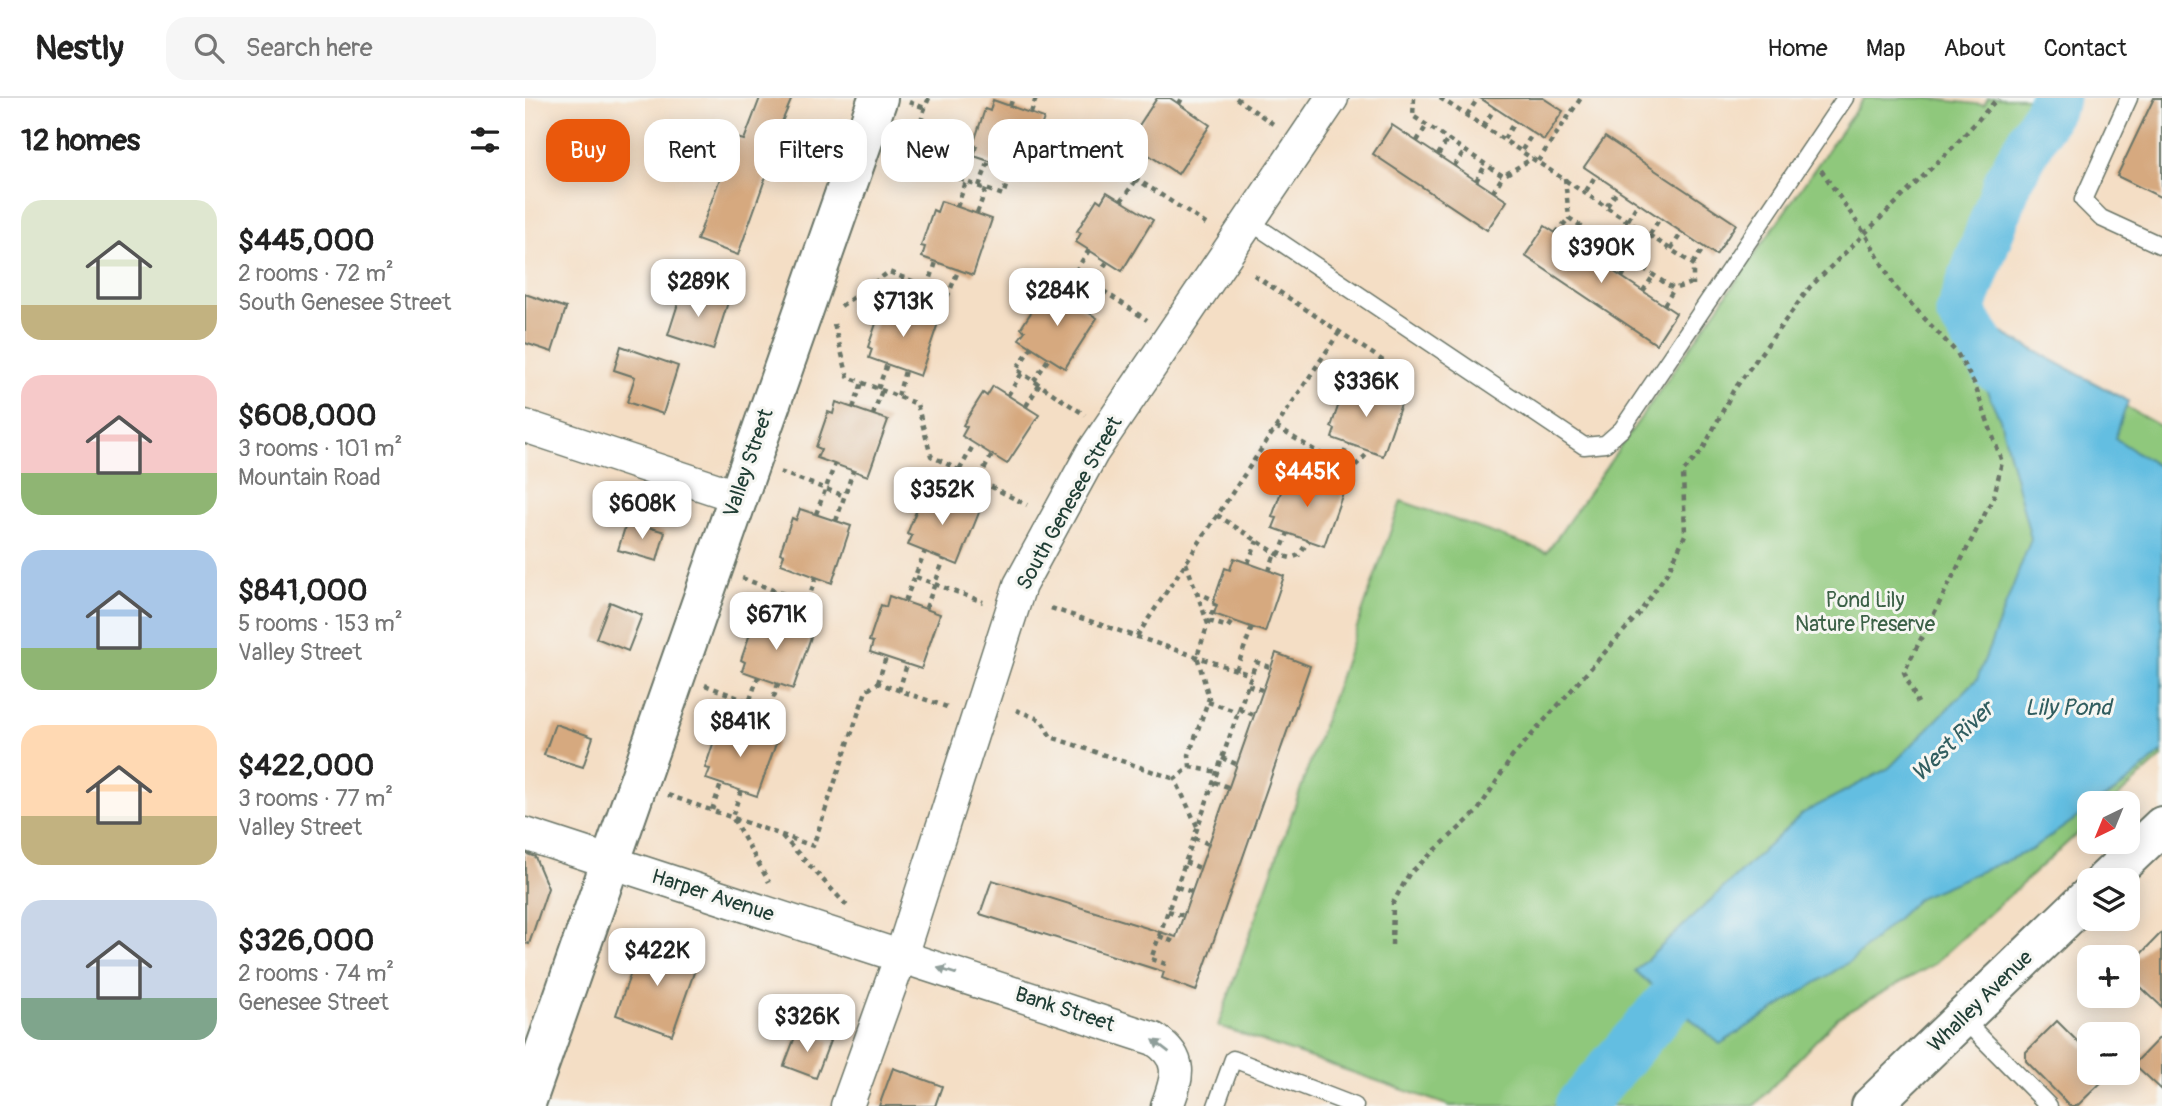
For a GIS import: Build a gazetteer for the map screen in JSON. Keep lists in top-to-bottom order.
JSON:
{
  "streets": {
    "street": [
      "Valley Street",
      "South Genesee Street",
      "Harper Avenue",
      "Whalley Avenue",
      "Bank Street"
    ]
  },
  "crossings": [
    ["Valley Street", "Harper Avenue"],
    ["South Genesee Street", "Harper Avenue"],
    ["South Genesee Street", "Bank Street"],
    ["Harper Avenue", "Bank Street"]
  ],
  "one_way": ["Bank Street"],
  "water": ["Lily Pond", "West River"],
  "parks": ["Pond Lily Nature Preserve"],
  "north": "bottom left",
  "page": {
    "header": "Nestly",
    "search": "Search here",
    "nav": [
      "Home",
      "Map",
      "About",
      "Contact"
    ],
    "heading": "12 homes",
    "chip": [
      "Buy",
      "Rent",
      "Filters",
      "New",
      "Apartment"
    ],
    "list": [
      {
        "name": "$445,000",
        "note": "2 rooms · 72 m² · South Genesee Street"
      },
      {
        "name": "$608,000",
        "note": "3 rooms · 101 m² · Mountain Road"
      },
      {
        "name": "$841,000",
        "note": "5 rooms · 153 m² · Valley Street"
      },
      {
        "name": "$422,000",
        "note": "3 rooms · 77 m² · Valley Street"
      },
      {
        "name": "$326,000",
        "note": "2 rooms · 74 m² · Genesee Street"
      }
    ],
    "price": [
      "$390K",
      "$289K",
      "$284K",
      "$713K",
      "$336K",
      "$445K",
      "$352K",
      "$608K",
      "$671K",
      "$841K",
      "$422K",
      "$326K"
    ],
    "map_buttons": ["+", "−"]
  }
}
